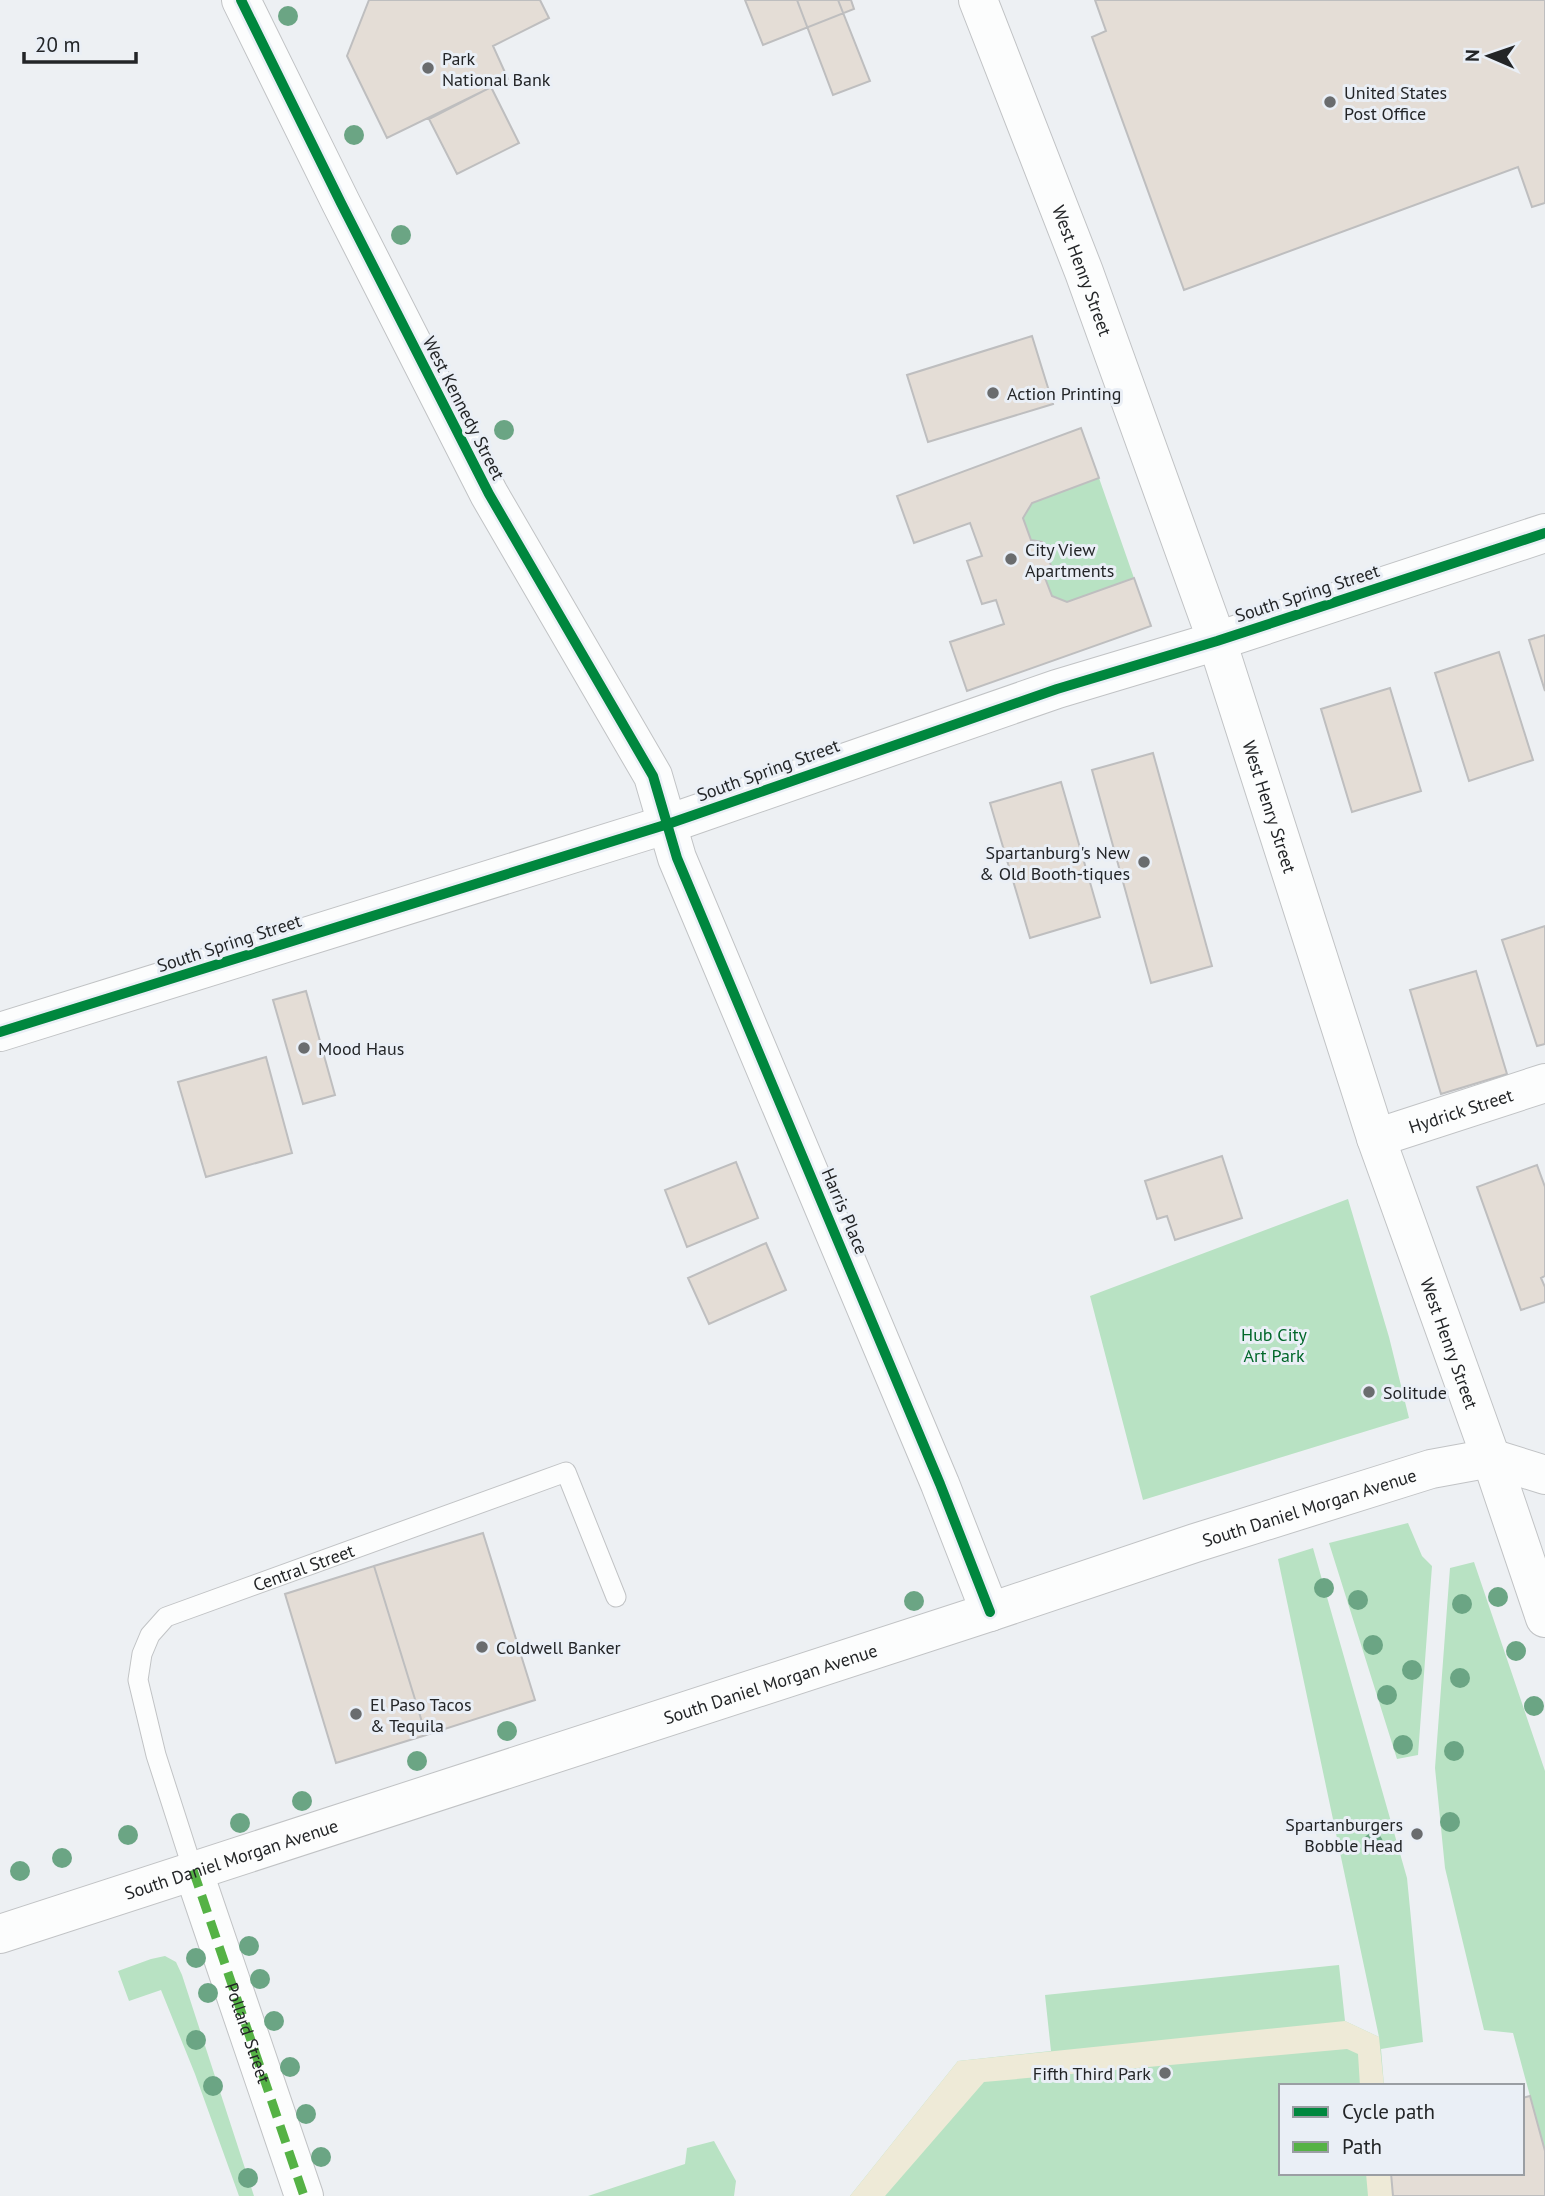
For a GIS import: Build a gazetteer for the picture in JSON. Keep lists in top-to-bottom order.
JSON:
{
  "streets": {
    "street": [
      "West Henry Street",
      "West Kennedy Street",
      "South Spring Street",
      "Hydrick Street",
      "Harris Place",
      "South Daniel Morgan Avenue",
      "Pollard Street"
    ],
    "lane": ["Central Street"]
  },
  "crossings": [
    ["West Henry Street", "South Spring Street"],
    ["West Henry Street", "Hydrick Street"],
    ["West Henry Street", "South Daniel Morgan Avenue"],
    ["West Kennedy Street", "South Spring Street"],
    ["West Kennedy Street", "Harris Place"],
    ["South Spring Street", "Harris Place"],
    ["Harris Place", "South Daniel Morgan Avenue"],
    ["South Daniel Morgan Avenue", "Central Street"],
    ["South Daniel Morgan Avenue", "Pollard Street"],
    ["Central Street", "Pollard Street"]
  ],
  "parks": ["Hub City Art Park"],
  "places": [
    "Park National Bank",
    "United States Post Office",
    "Action Printing",
    "City View Apartments",
    "Spartanburg's New & Old Booth-tiques",
    "Mood Haus",
    "Solitude",
    "Coldwell Banker",
    "El Paso Tacos & Tequila",
    "Spartanburgers Bobble Head",
    "Fifth Third Park"
  ],
  "legend": ["Cycle path", "Path"],
  "scale_bar": "20 m",
  "north": "left"
}
